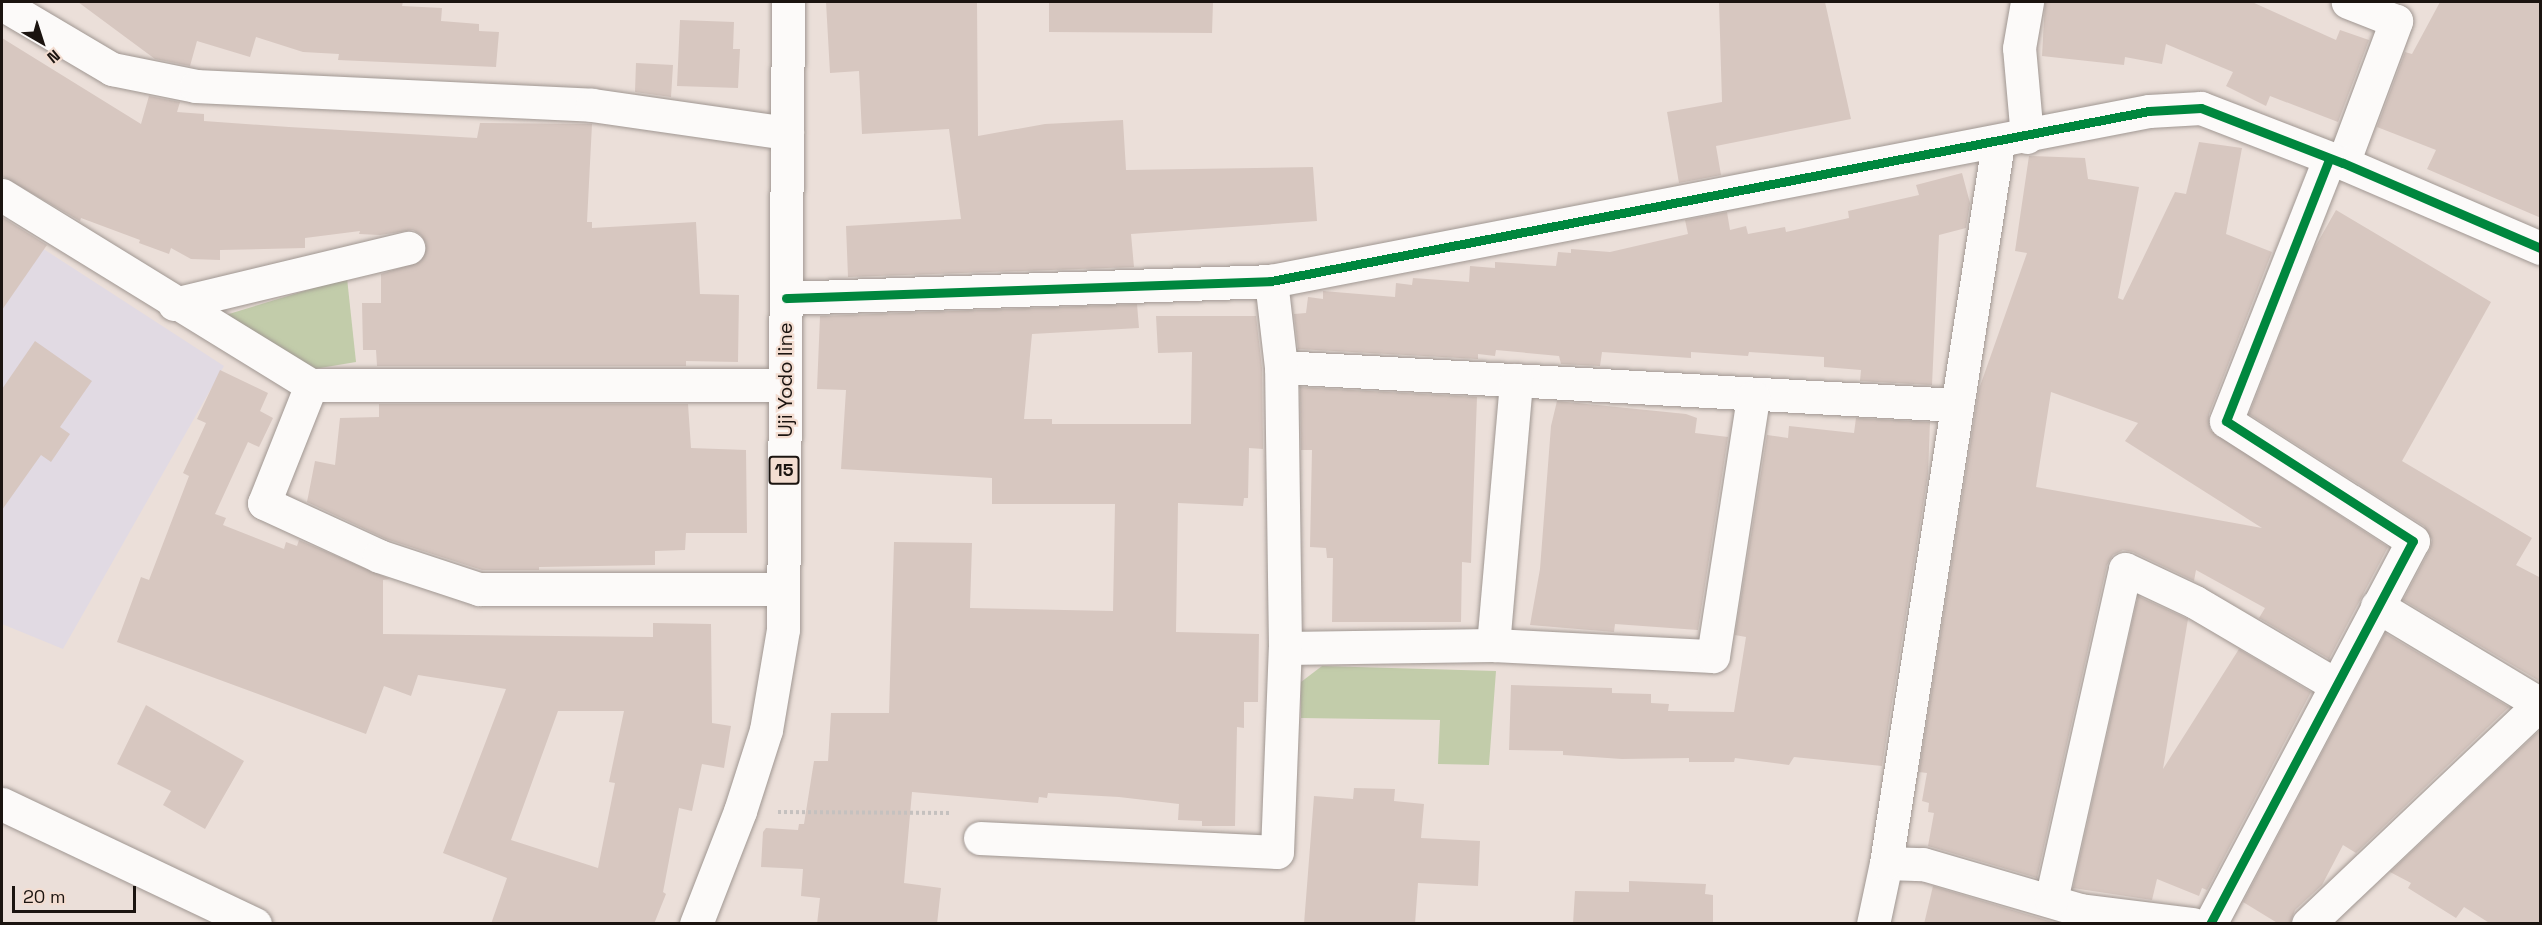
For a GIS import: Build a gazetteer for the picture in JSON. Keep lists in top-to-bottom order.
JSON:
{
  "streets": {
    "street": ["Uji Yodo line", "15"]
  },
  "scale_bar": "20 m",
  "north": "bottom right"
}
